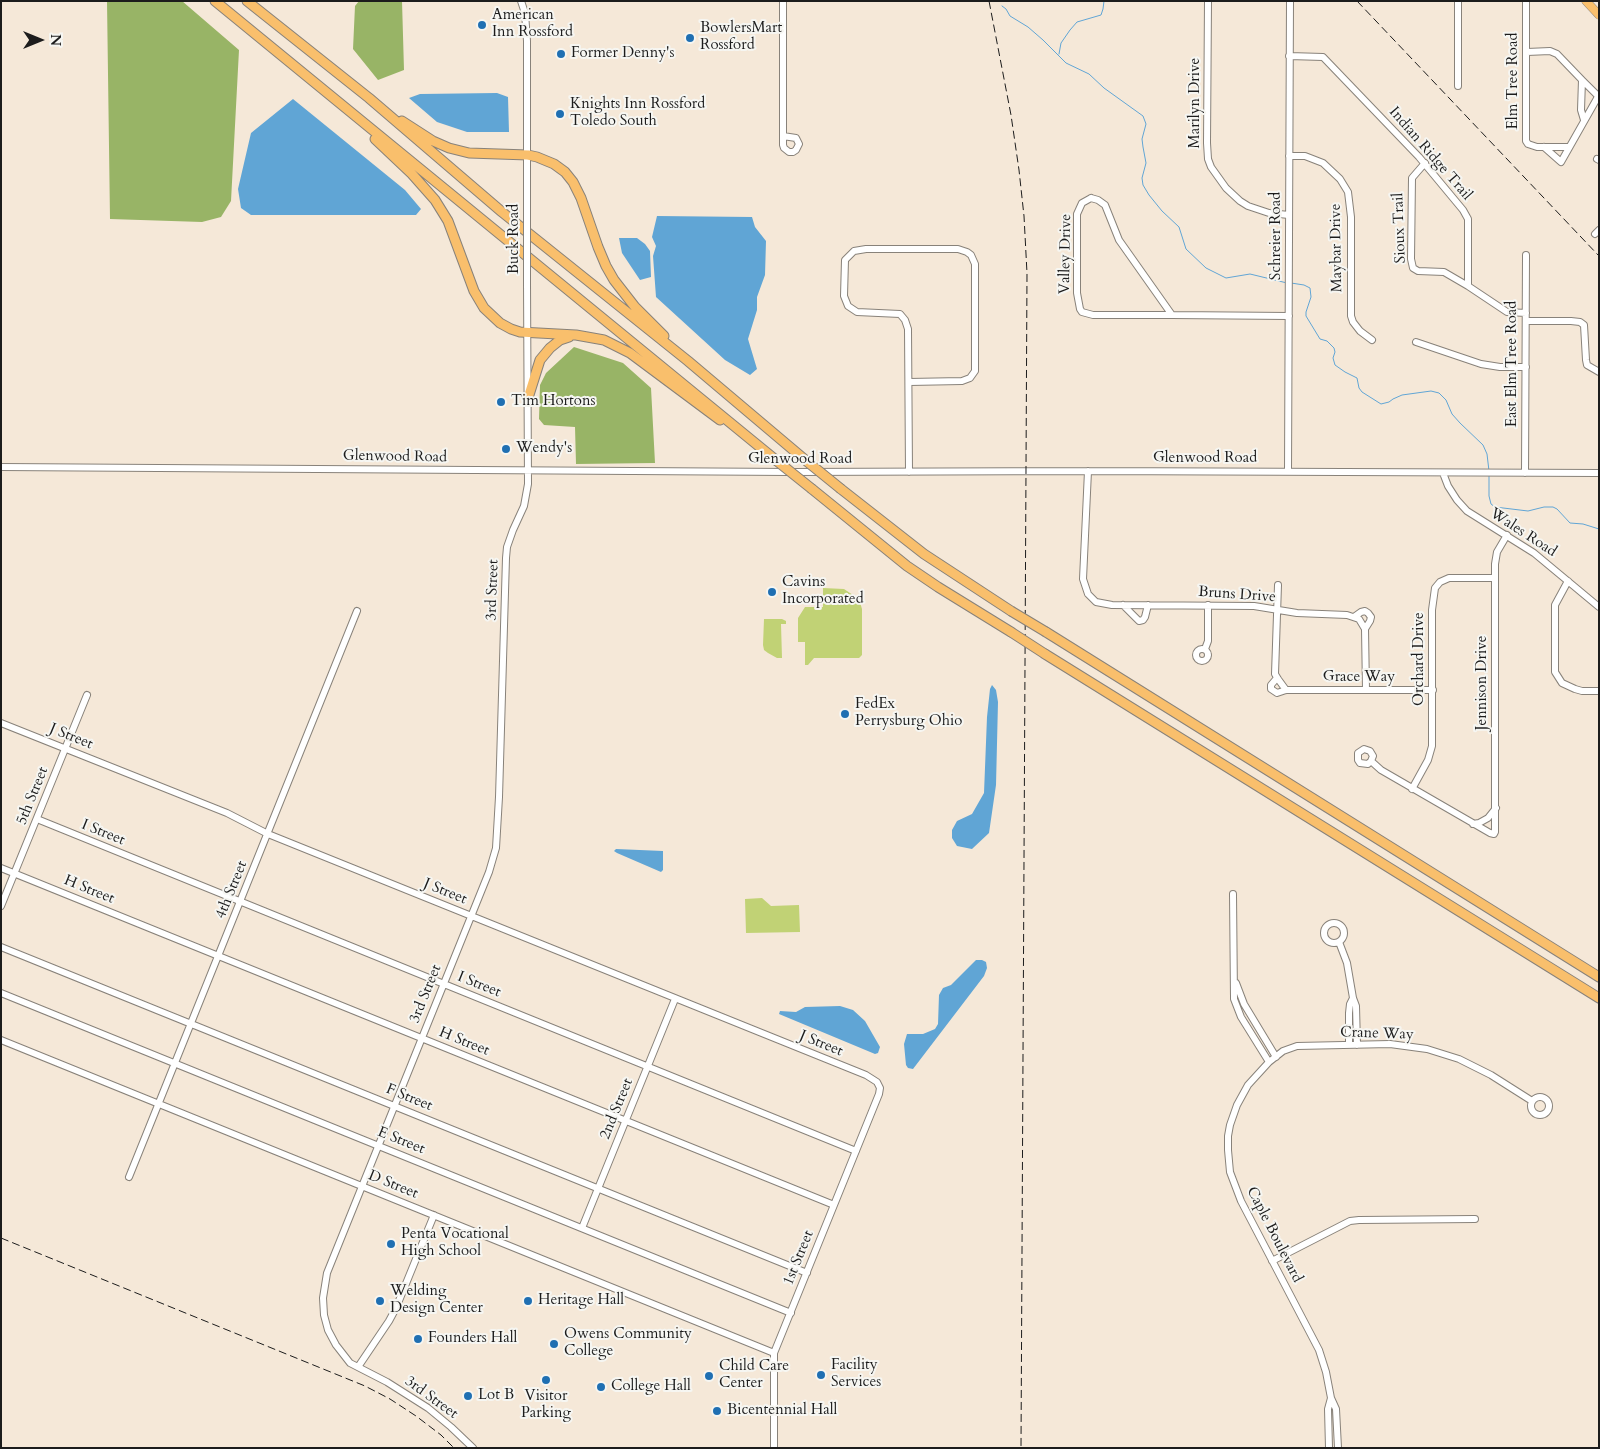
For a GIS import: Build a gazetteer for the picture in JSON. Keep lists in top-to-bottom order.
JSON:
{
  "streets": {
    "street": [
      "Elm Tree Road",
      "Marilyn Drive",
      "Indian Ridge Trail",
      "Sioux Trail",
      "Schreier Road",
      "Buck Road",
      "Maybar Drive",
      "Valley Drive",
      "East Elm Tree Road",
      "Glenwood Road",
      "Wales Road",
      "3rd Street",
      "Bruns Drive",
      "Orchard Drive",
      "Grace Way",
      "Jennison Drive",
      "J Street",
      "5th Street",
      "I Street",
      "H Street",
      "4th Street",
      "Crane Way",
      "F Street",
      "2nd Street",
      "E Street",
      "D Street",
      "Caple Boulevard",
      "1st Street"
    ]
  },
  "crossings": [
    ["Marilyn Drive", "Schreier Road"],
    ["Indian Ridge Trail", "Sioux Trail"],
    ["Indian Ridge Trail", "Schreier Road"],
    ["Schreier Road", "Maybar Drive"],
    ["Schreier Road", "Valley Drive"],
    ["Schreier Road", "Glenwood Road"],
    ["Buck Road", "Glenwood Road"],
    ["Buck Road", "3rd Street"],
    ["East Elm Tree Road", "Glenwood Road"],
    ["Glenwood Road", "Wales Road"],
    ["Glenwood Road", "3rd Street"],
    ["Glenwood Road", "Bruns Drive"],
    ["Wales Road", "Jennison Drive"],
    ["3rd Street", "J Street"],
    ["3rd Street", "I Street"],
    ["3rd Street", "H Street"],
    ["3rd Street", "F Street"],
    ["3rd Street", "E Street"],
    ["3rd Street", "D Street"],
    ["Bruns Drive", "Grace Way"],
    ["Orchard Drive", "Grace Way"],
    ["Orchard Drive", "Jennison Drive"],
    ["J Street", "5th Street"],
    ["J Street", "4th Street"],
    ["J Street", "2nd Street"],
    ["J Street", "1st Street"],
    ["5th Street", "I Street"],
    ["5th Street", "H Street"],
    ["I Street", "4th Street"],
    ["I Street", "2nd Street"],
    ["I Street", "1st Street"],
    ["H Street", "4th Street"],
    ["H Street", "2nd Street"],
    ["H Street", "1st Street"],
    ["4th Street", "F Street"],
    ["4th Street", "E Street"],
    ["4th Street", "D Street"],
    ["Crane Way", "Caple Boulevard"],
    ["F Street", "2nd Street"],
    ["F Street", "1st Street"],
    ["2nd Street", "E Street"],
    ["E Street", "1st Street"],
    ["D Street", "1st Street"]
  ],
  "places": [
    "American Inn Rossford",
    "BowlersMart Rossford",
    "Former Denny's",
    "Knights Inn Rossford Toledo South",
    "Tim Hortons",
    "Wendy's",
    "Cavins Incorporated",
    "FedEx Perrysburg Ohio",
    "Penta Vocational High School",
    "Welding Design Center",
    "Heritage Hall",
    "Founders Hall",
    "Owens Community College",
    "Facility Services",
    "Child Care Center",
    "Visitor Parking",
    "College Hall",
    "Lot B",
    "Bicentennial Hall"
  ],
  "north": "right"
}
